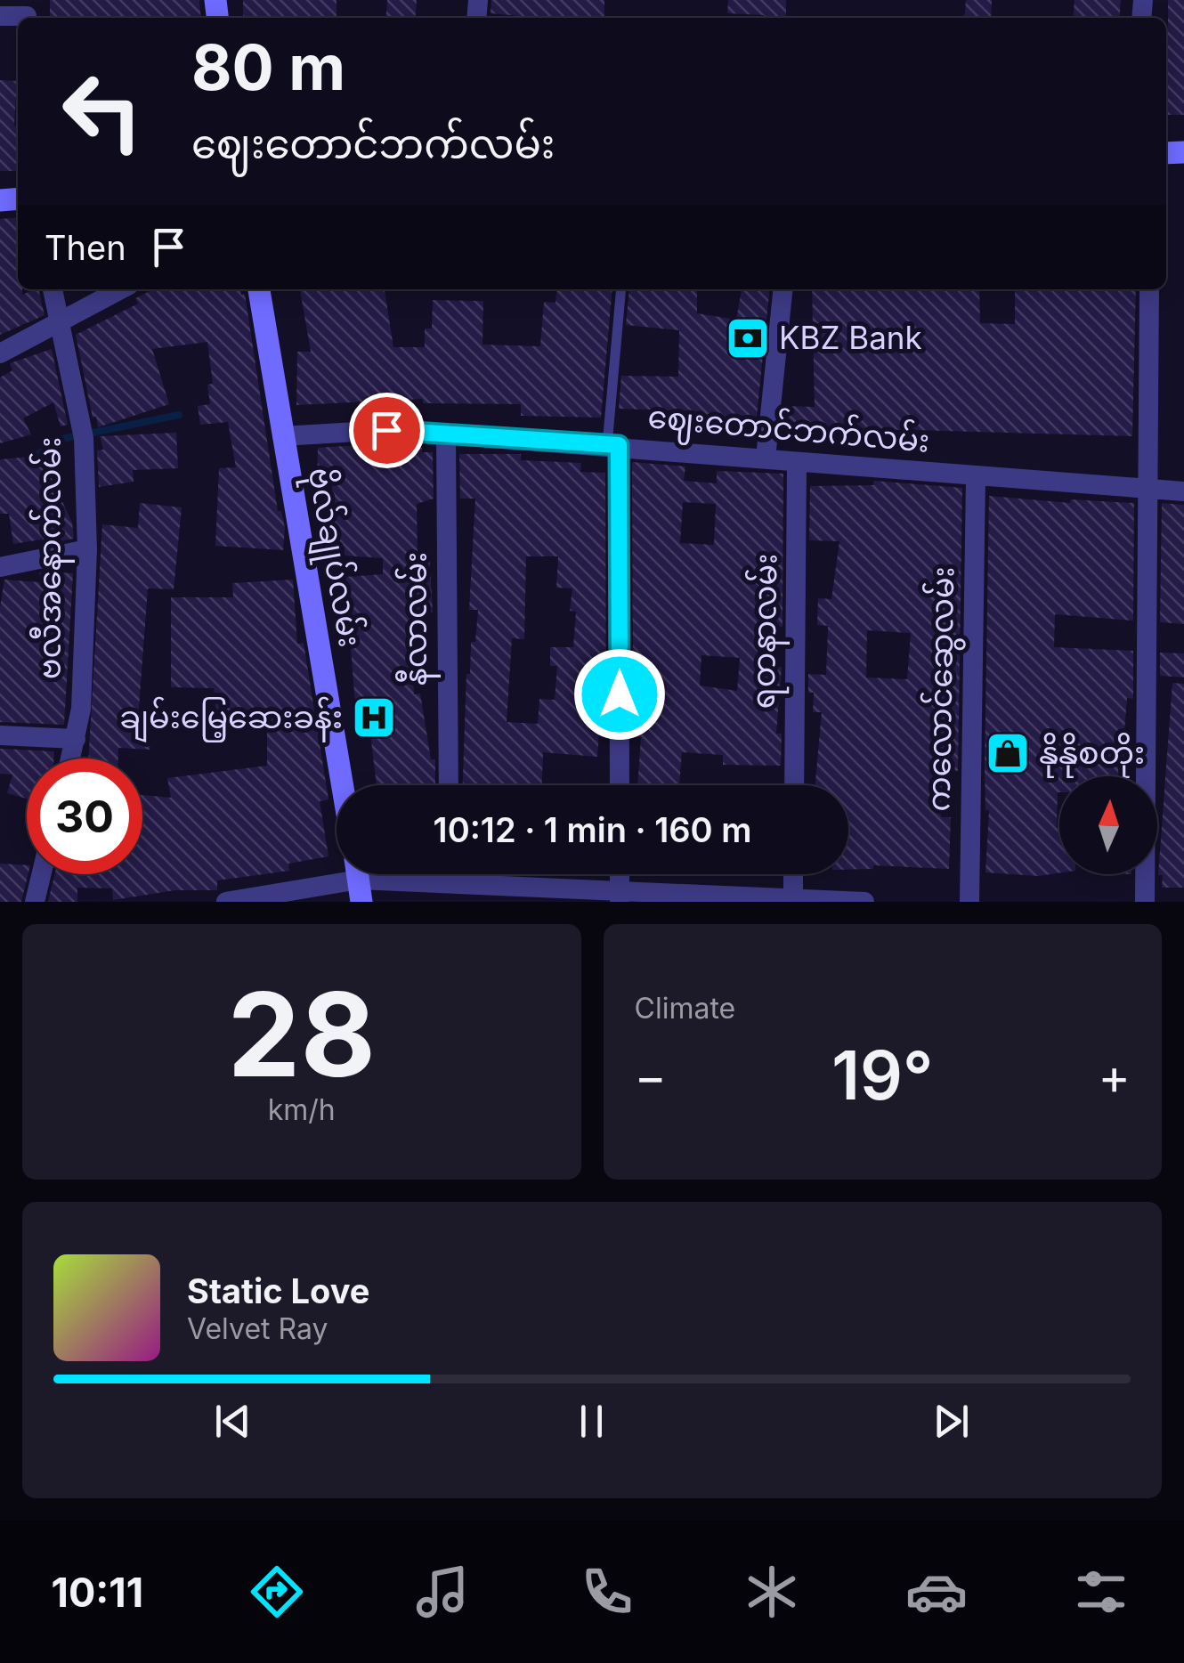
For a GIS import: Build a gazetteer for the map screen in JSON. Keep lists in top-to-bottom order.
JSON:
{
  "streets": {
    "street": [
      "ဈေးတောင်ဘက်လမ်း",
      "ဗိုလ်ချုပ်လမ်း",
      "ဗလီအနောက်လမ်း",
      "နီလာလမ်း",
      "ရတနာလမ်း",
      "ကလောင်ဆွေလမ်း"
    ]
  },
  "crossings": [
    ["ဈေးတောင်ဘက်လမ်း", "ဗိုလ်ချုပ်လမ်း"],
    ["ဈေးတောင်ဘက်လမ်း", "နီလာလမ်း"],
    ["ဈေးတောင်ဘက်လမ်း", "ရတနာလမ်း"],
    ["ဈေးတောင်ဘက်လမ်း", "ကလောင်ဆွေလမ်း"]
  ],
  "places": {
    "bank": ["KBZ Bank"],
    "hospital": ["ချမ်းမြေ့ဆေးခန်း"],
    "shop": ["နိုနိုစတိုး"]
  },
  "north": "top",
  "page": {
    "turn": ["80 m", "ဈေးတောင်ဘက်လမ်း"],
    "then": "Then",
    "limit": "30",
    "trip": "10:12 · 1 min · 160 m",
    "tile": [
      ["28", "km/h"],
      "Climate"
    ],
    "heat": ["−", "19°", "+"],
    "song": ["Static Love", "Velvet Ray"],
    "tabs": "10:11"
  }
}
